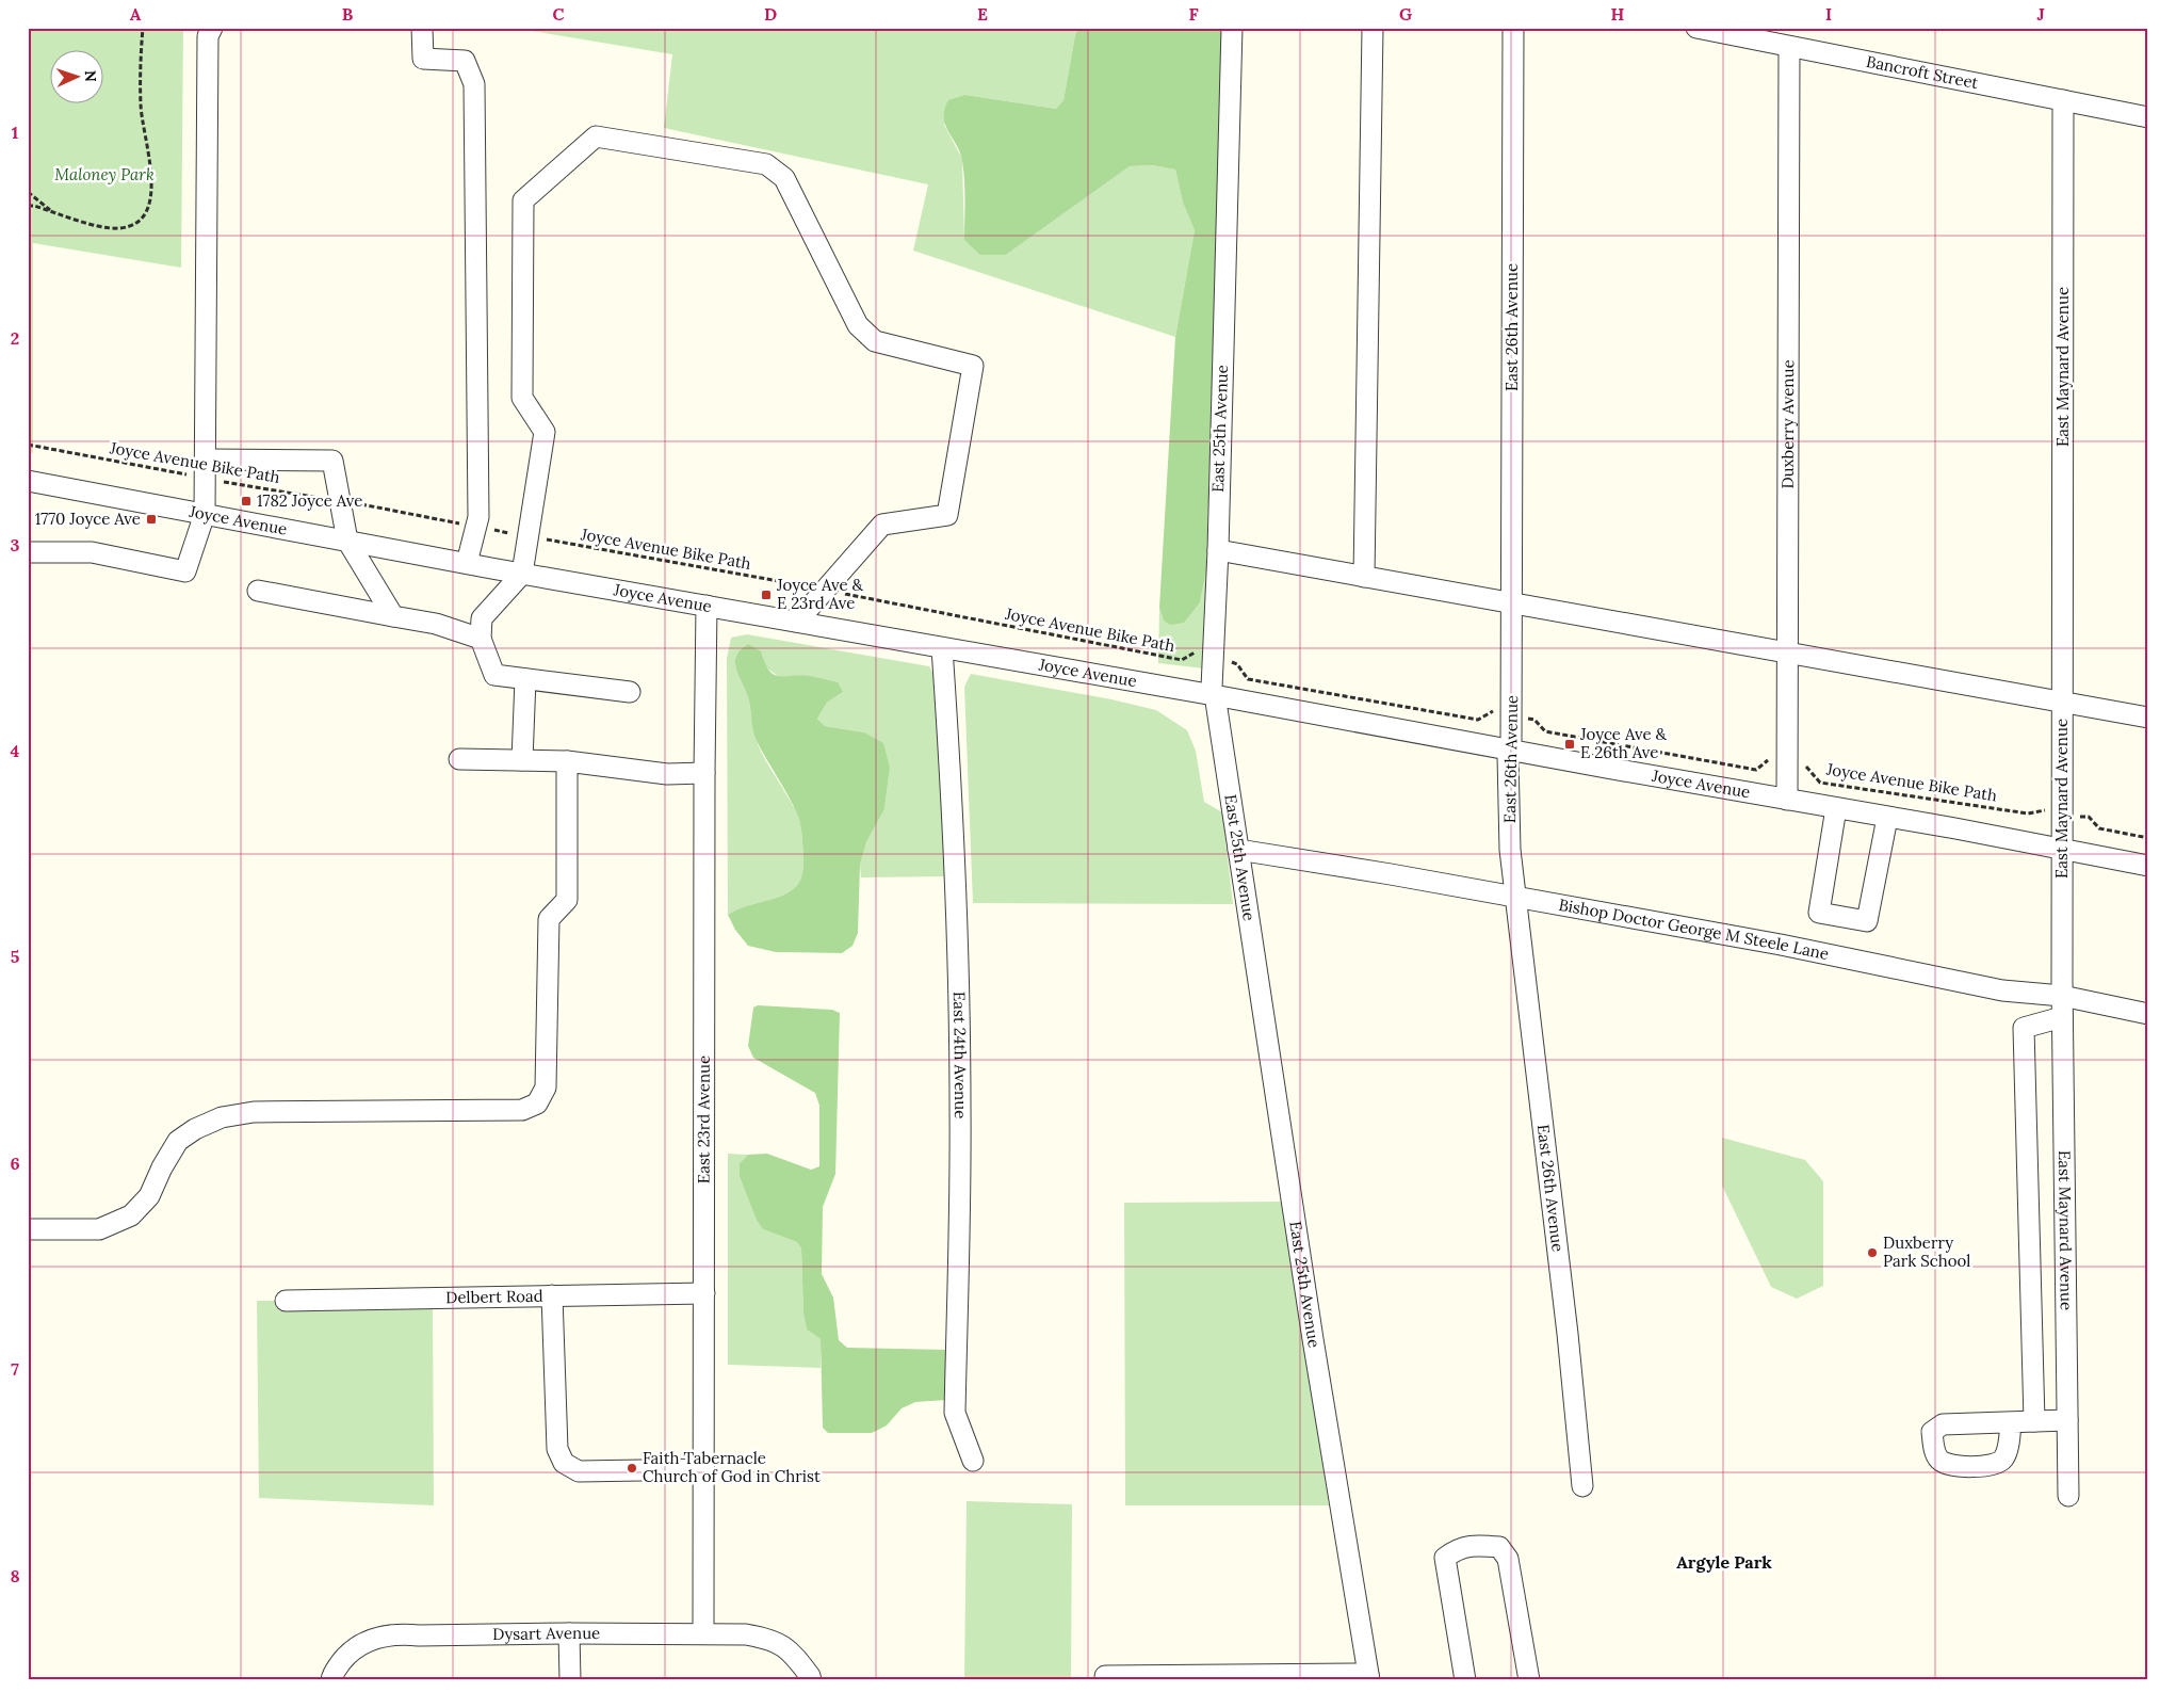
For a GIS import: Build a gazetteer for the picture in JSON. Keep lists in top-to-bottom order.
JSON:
{
  "streets": {
    "street": [
      "Bancroft Street",
      "East 26th Avenue",
      "East Maynard Avenue",
      "Duxberry Avenue",
      "East 25th Avenue",
      "Joyce Avenue",
      "Bishop Doctor George M Steele Lane",
      "East 24th Avenue",
      "East 23rd Avenue",
      "Delbert Road",
      "Dysart Avenue"
    ],
    "path": ["Joyce Avenue Bike Path"]
  },
  "crossings": [
    ["Bancroft Street", "East Maynard Avenue"],
    ["Bancroft Street", "Duxberry Avenue"],
    ["East 26th Avenue", "Joyce Avenue Bike Path"],
    ["East 26th Avenue", "Joyce Avenue"],
    ["East 26th Avenue", "Bishop Doctor George M Steele Lane"],
    ["East Maynard Avenue", "Joyce Avenue Bike Path"],
    ["East Maynard Avenue", "Joyce Avenue"],
    ["East Maynard Avenue", "Bishop Doctor George M Steele Lane"],
    ["Duxberry Avenue", "Joyce Avenue Bike Path"],
    ["Duxberry Avenue", "Joyce Avenue"],
    ["East 25th Avenue", "Joyce Avenue Bike Path"],
    ["East 25th Avenue", "Joyce Avenue"],
    ["East 25th Avenue", "Bishop Doctor George M Steele Lane"],
    ["Joyce Avenue", "East 24th Avenue"],
    ["Joyce Avenue", "East 23rd Avenue"],
    ["East 23rd Avenue", "Delbert Road"],
    ["East 23rd Avenue", "Dysart Avenue"]
  ],
  "districts": ["Argyle Park"],
  "parks": ["Maloney Park"],
  "places": {
    "transit": [
      "1782 Joyce Ave",
      "1770 Joyce Ave",
      "Joyce Ave & E 23rd Ave",
      "Joyce Ave & E 26th Ave"
    ],
    "other": ["Duxberry Park School", "Faith Tabernacle Church of God in Christ"]
  },
  "north": "right",
  "grid": {
    "columns": [
      "A",
      "B",
      "C",
      "D",
      "E",
      "F",
      "G",
      "H",
      "I",
      "J"
    ],
    "rows": [
      "1",
      "2",
      "3",
      "4",
      "5",
      "6",
      "7",
      "8"
    ]
  }
}
